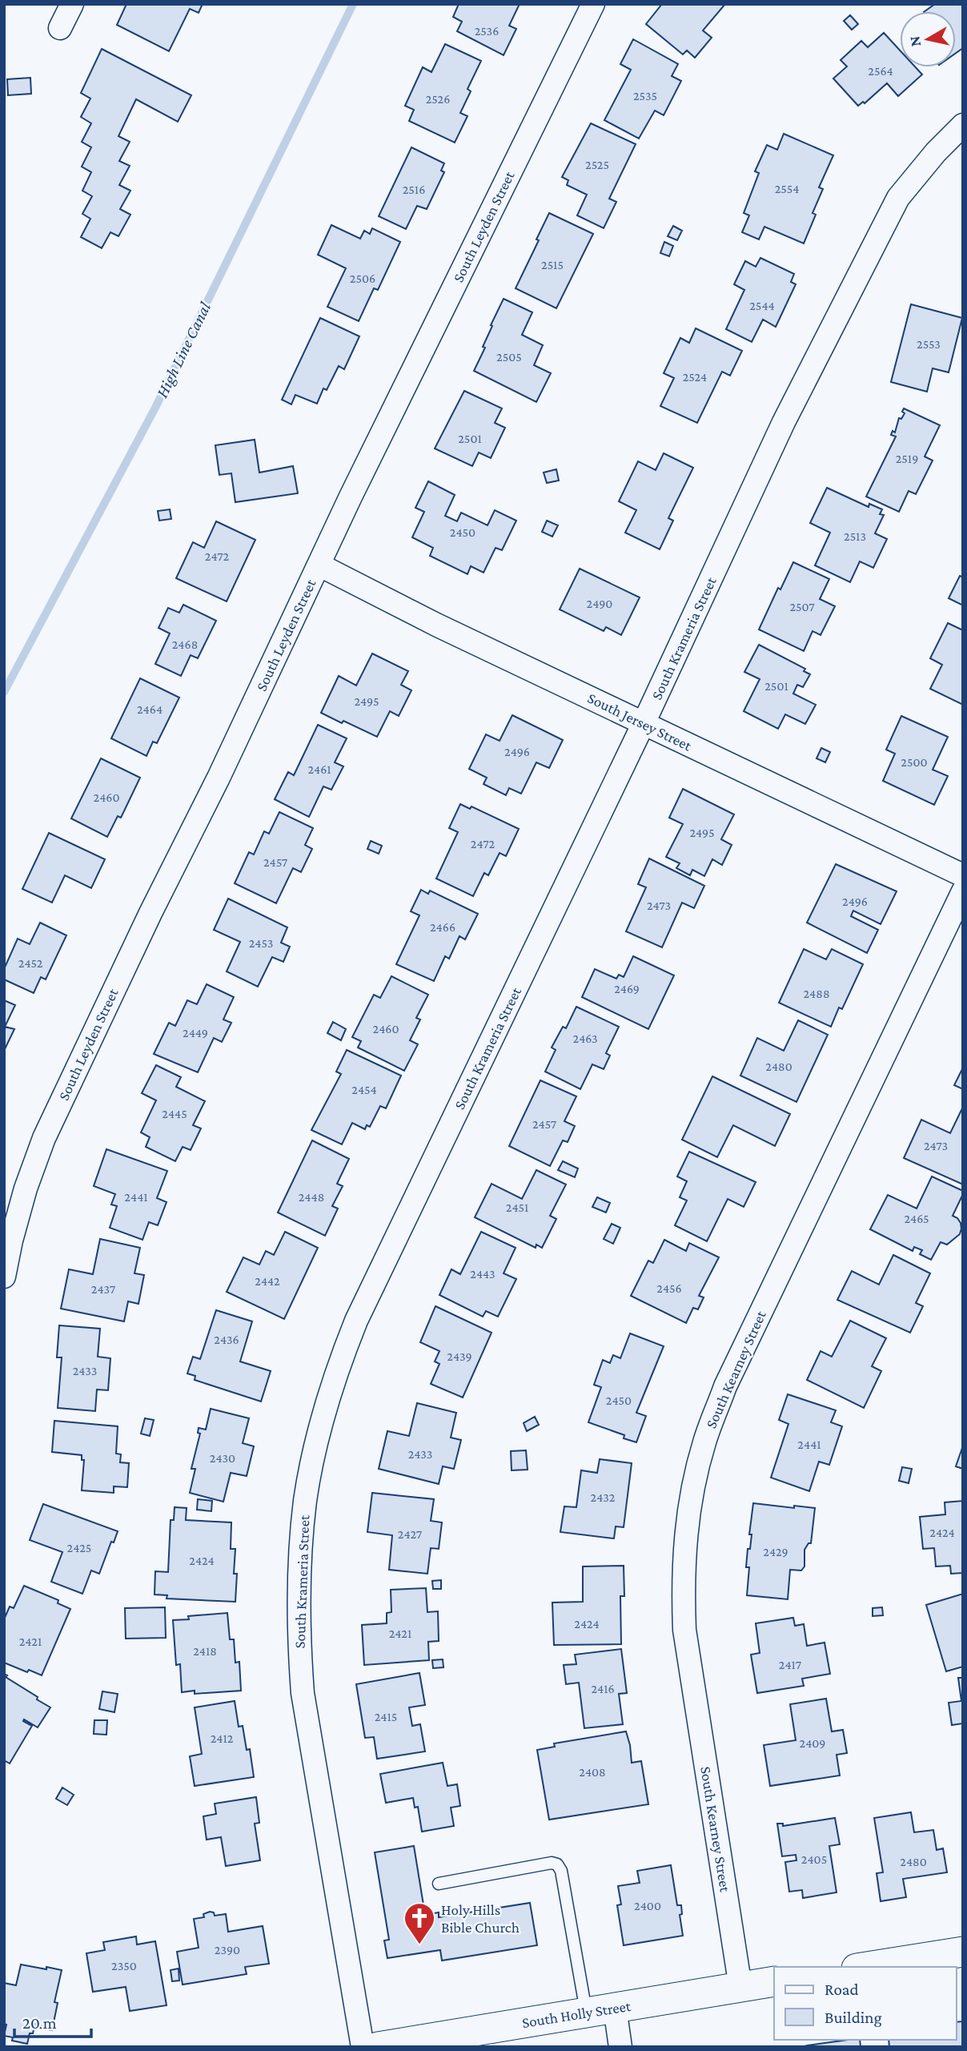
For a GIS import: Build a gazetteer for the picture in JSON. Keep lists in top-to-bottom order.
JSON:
{
  "streets": {
    "street": [
      "South Leyden Street",
      "South Krameria Street",
      "South Jersey Street",
      "South Kearney Street",
      "South Holly Street"
    ]
  },
  "crossings": [
    ["South Leyden Street", "South Jersey Street"],
    ["South Krameria Street", "South Jersey Street"],
    ["South Kearney Street", "South Holly Street"]
  ],
  "water": ["High Line Canal"],
  "places": {
    "church": ["Holy Hills Bible Church"]
  },
  "house_numbers": [
    "2536",
    "2564",
    "2535",
    "2526",
    "2525",
    "2554",
    "2516",
    "2515",
    "2506",
    "2544",
    "2553",
    "2505",
    "2524",
    "2501",
    "2519",
    "2450",
    "2513",
    "2472",
    "2490",
    "2507",
    "2468",
    "2501",
    "2495",
    "2464",
    "2496",
    "2500",
    "2461",
    "2460",
    "2495",
    "2472",
    "2457",
    "2496",
    "2473",
    "2466",
    "2453",
    "2452",
    "2469",
    "2488",
    "2460",
    "2449",
    "2463",
    "2480",
    "2454",
    "2445",
    "2457",
    "2473",
    "2441",
    "2448",
    "2451",
    "2465",
    "2443",
    "2442",
    "2456",
    "2437",
    "2436",
    "2439",
    "2433",
    "2450",
    "2441",
    "2433",
    "2430",
    "2432",
    "2424",
    "2427",
    "2425",
    "2429",
    "2424",
    "2424",
    "2421",
    "2421",
    "2418",
    "2417",
    "2416",
    "2415",
    "2412",
    "2409",
    "2408",
    "2405",
    "2480",
    "2400",
    "2390",
    "2350"
  ],
  "legend": ["Road", "Building"],
  "scale_bar": "20 m",
  "north": "left"
}
